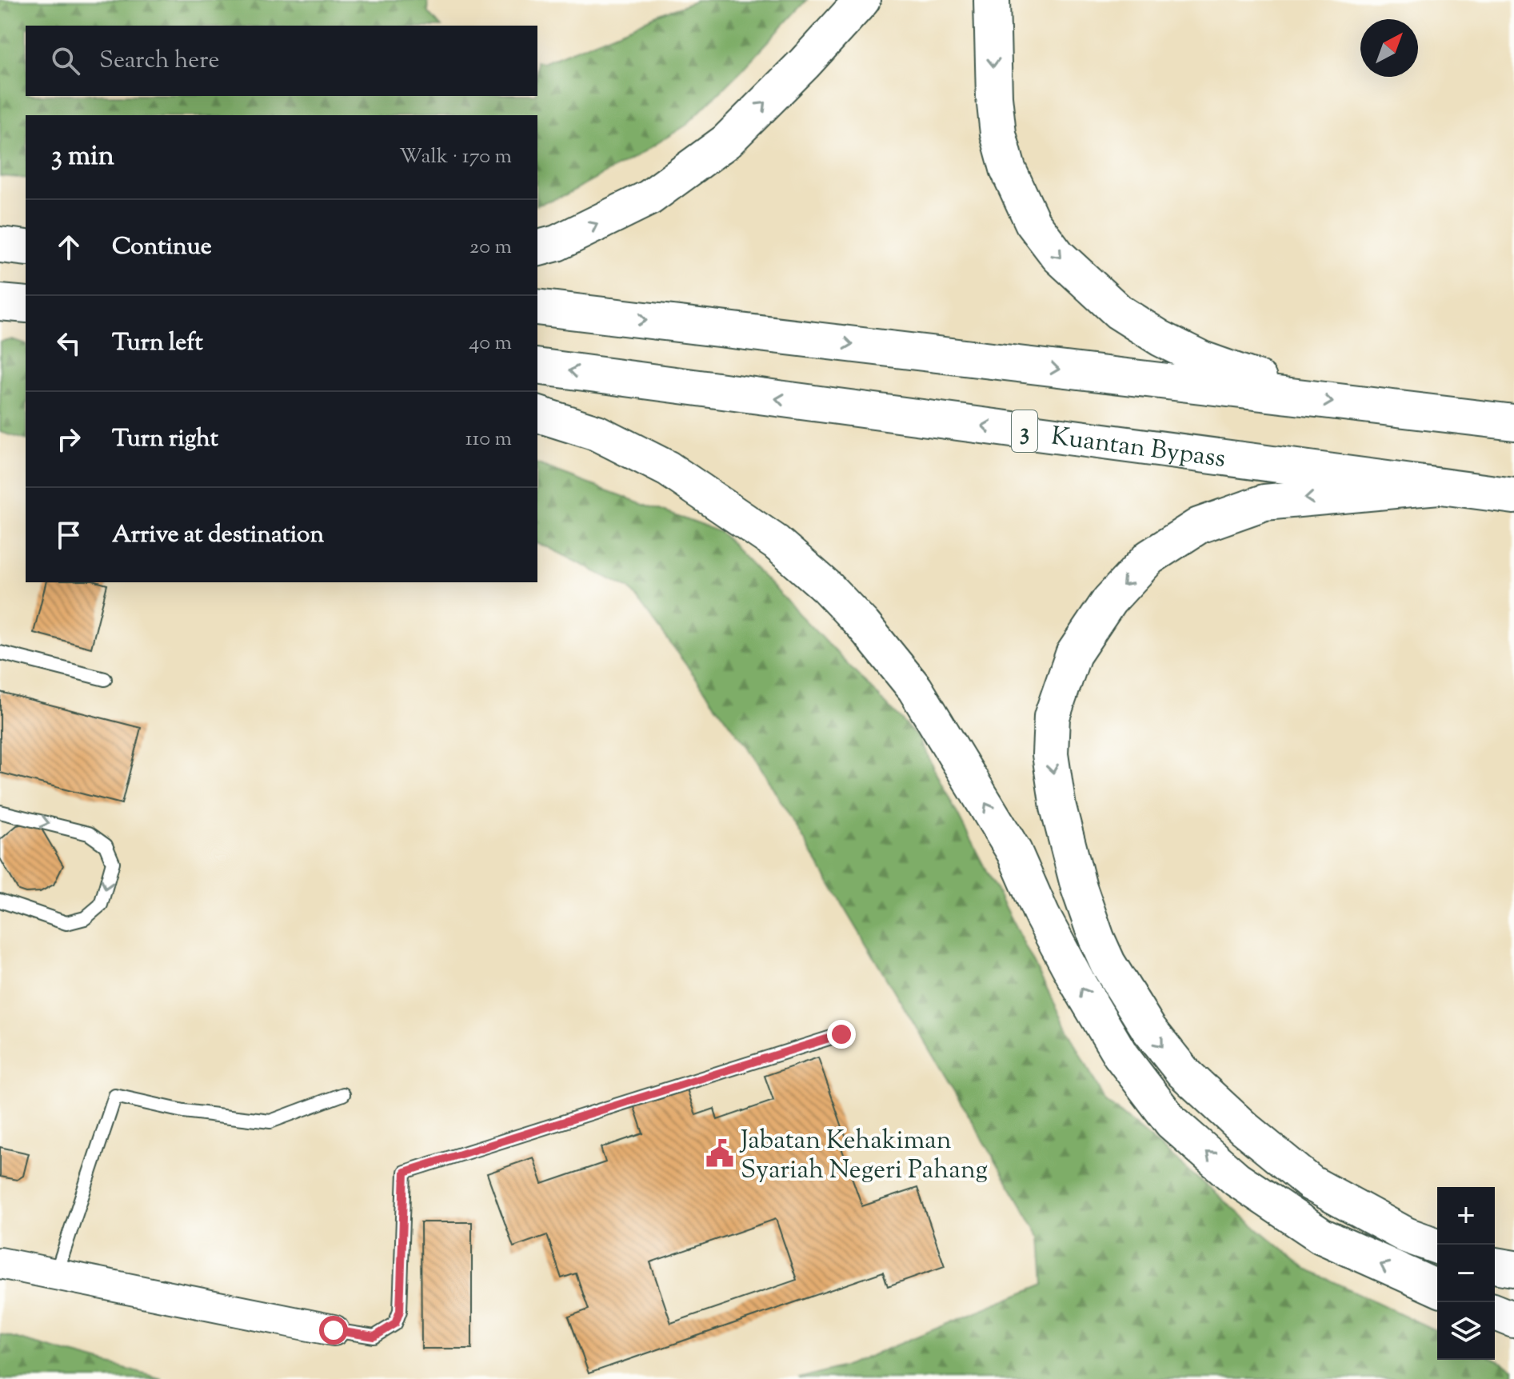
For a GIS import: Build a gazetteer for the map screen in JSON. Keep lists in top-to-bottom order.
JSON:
{
  "streets": {
    "highway": ["3", "Kuantan Bypass"]
  },
  "places": {
    "public building": ["Jabatan Kehakiman Syariah Negeri Pahang"]
  },
  "north": "top right",
  "page": {
    "search": "Search here",
    "heading": ["3 min", "Walk · 170 m"],
    "list": [
      ["Continue", "20 m"],
      ["Turn left", "40 m"],
      ["Turn right", "110 m"],
      "Arrive at destination"
    ],
    "map_buttons": ["+", "−"]
  }
}
